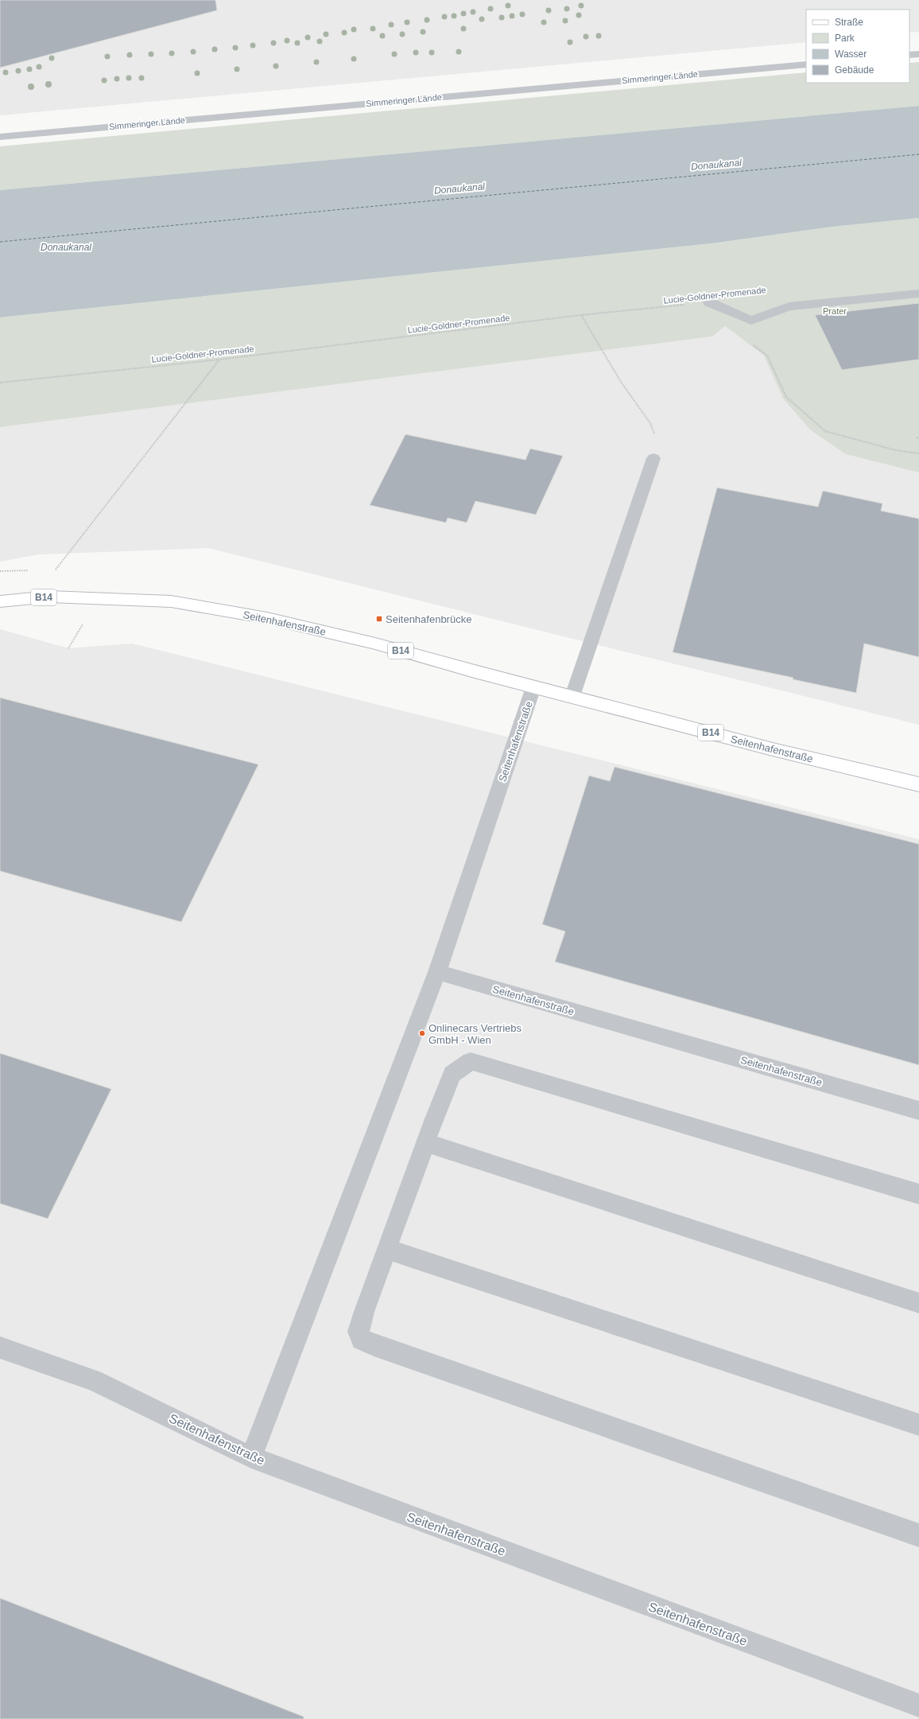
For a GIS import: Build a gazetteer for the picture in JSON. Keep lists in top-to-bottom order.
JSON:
{
  "streets": {
    "main road": ["B14", "Seitenhafenstraße"],
    "street": ["Simmeringer Lände"],
    "path": ["Lucie-Goldner-Promenade"]
  },
  "water": ["Donaukanal"],
  "parks": ["Prater"],
  "places": {
    "transit": ["Seitenhafenbrücke"],
    "other": ["Onlinecars Vertriebs GmbH - Wien"]
  },
  "legend": [
    "Straße",
    "Park",
    "Wasser",
    "Gebäude"
  ]
}
